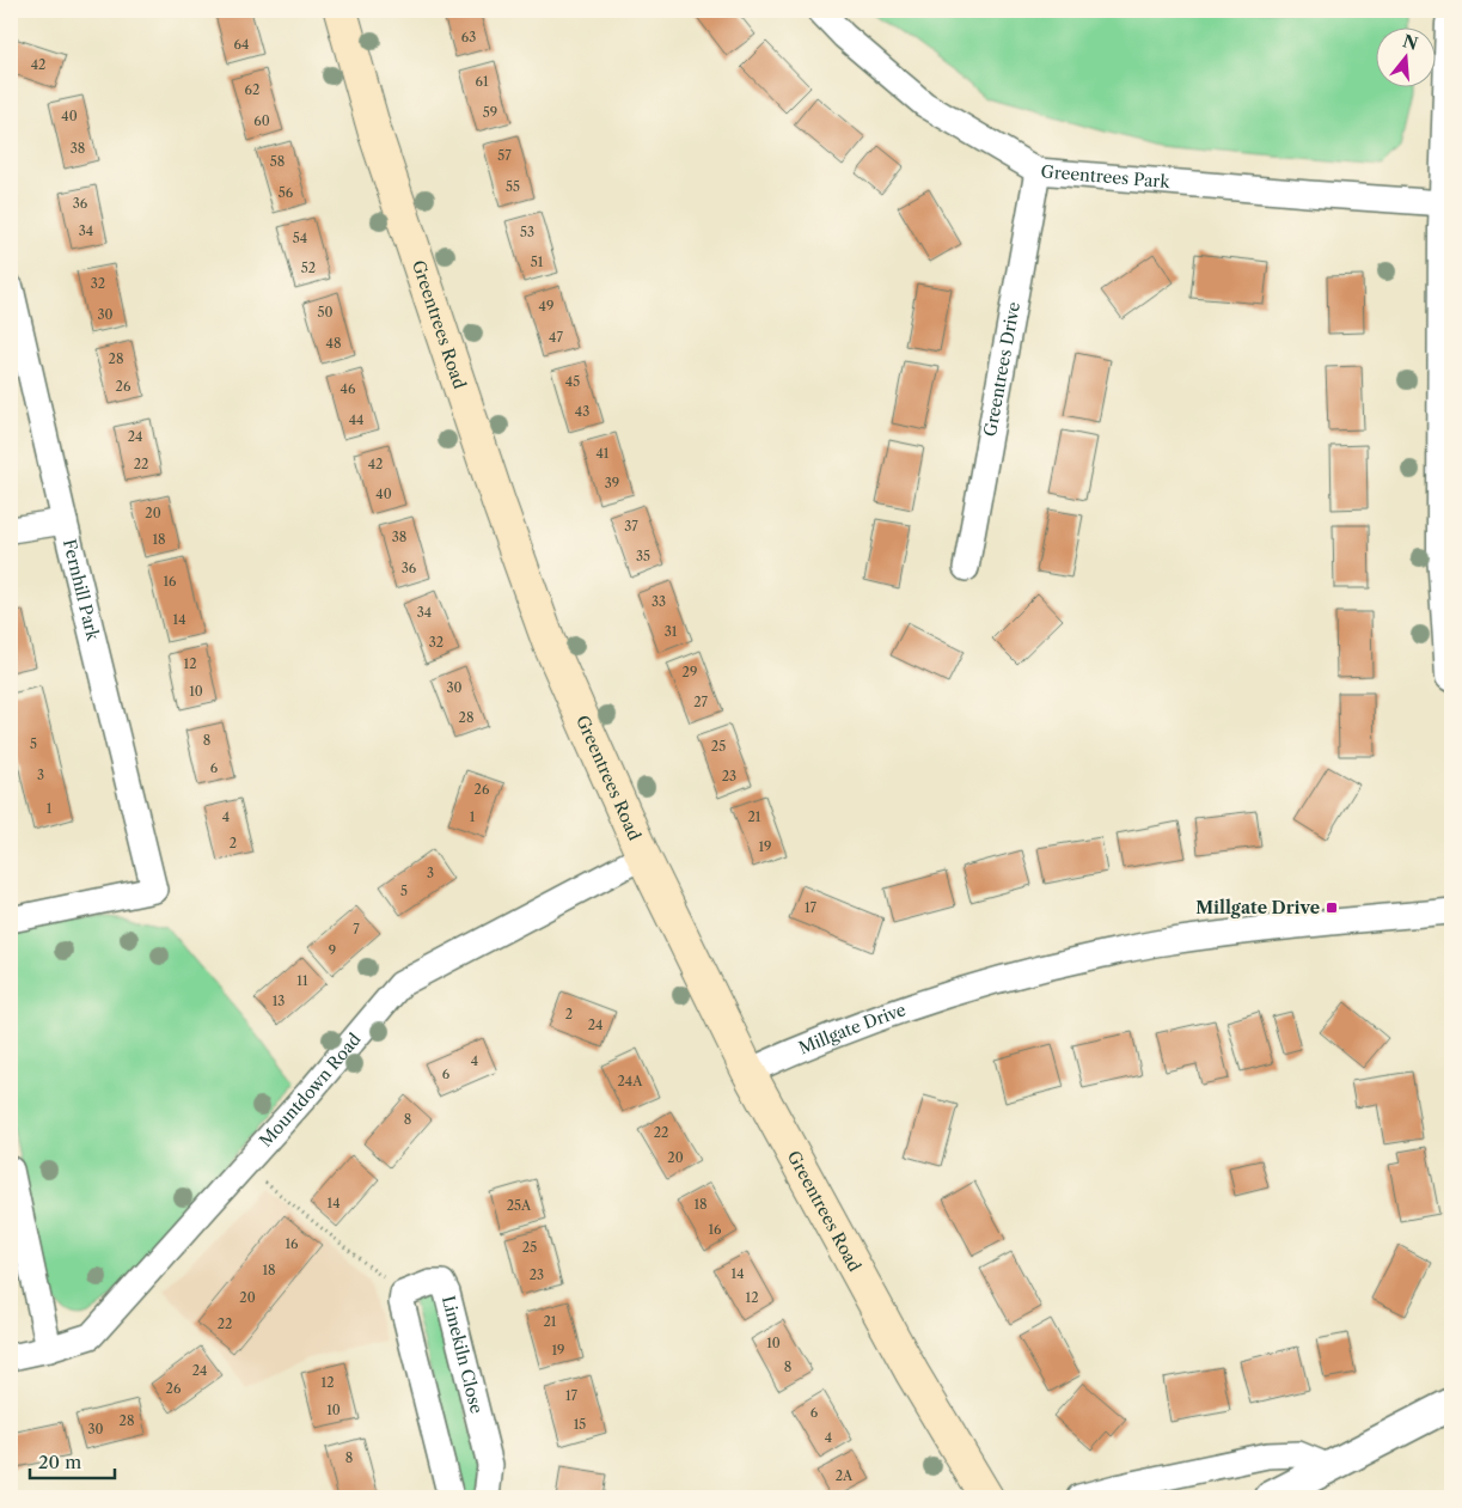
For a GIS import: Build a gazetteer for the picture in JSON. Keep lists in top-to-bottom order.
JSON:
{
  "streets": {
    "main road": ["Greentrees Road"],
    "street": [
      "Greentrees Park",
      "Greentrees Drive",
      "Fernhill Park",
      "Millgate Drive",
      "Mountdown Road",
      "Limekiln Close"
    ]
  },
  "crossings": [
    ["Greentrees Park", "Greentrees Drive"],
    ["Greentrees Road", "Millgate Drive"],
    ["Greentrees Road", "Mountdown Road"]
  ],
  "places": {
    "transit": ["Millgate Drive"]
  },
  "house_numbers": [
    "63",
    "64",
    "42",
    "61",
    "62",
    "59",
    "40",
    "60",
    "38",
    "57",
    "58",
    "55",
    "56",
    "36",
    "34",
    "53",
    "54",
    "51",
    "52",
    "32",
    "49",
    "50",
    "30",
    "47",
    "48",
    "28",
    "45",
    "26",
    "46",
    "43",
    "44",
    "24",
    "41",
    "22",
    "42",
    "39",
    "40",
    "20",
    "37",
    "38",
    "18",
    "35",
    "36",
    "16",
    "33",
    "34",
    "14",
    "31",
    "32",
    "12",
    "29",
    "30",
    "10",
    "27",
    "28",
    "8",
    "5",
    "25",
    "6",
    "3",
    "23",
    "26",
    "1",
    "4",
    "1",
    "21",
    "2",
    "19",
    "3",
    "5",
    "17",
    "7",
    "9",
    "11",
    "13",
    "2",
    "24",
    "4",
    "6",
    "24A",
    "8",
    "22",
    "20",
    "14",
    "18",
    "25A",
    "16",
    "16",
    "25",
    "18",
    "14",
    "23",
    "20",
    "12",
    "21",
    "22",
    "10",
    "19",
    "8",
    "24",
    "12",
    "26",
    "17",
    "10",
    "6",
    "28",
    "15",
    "30",
    "4",
    "8",
    "2A"
  ],
  "scale_bar": "20 m",
  "north": "top"
}
